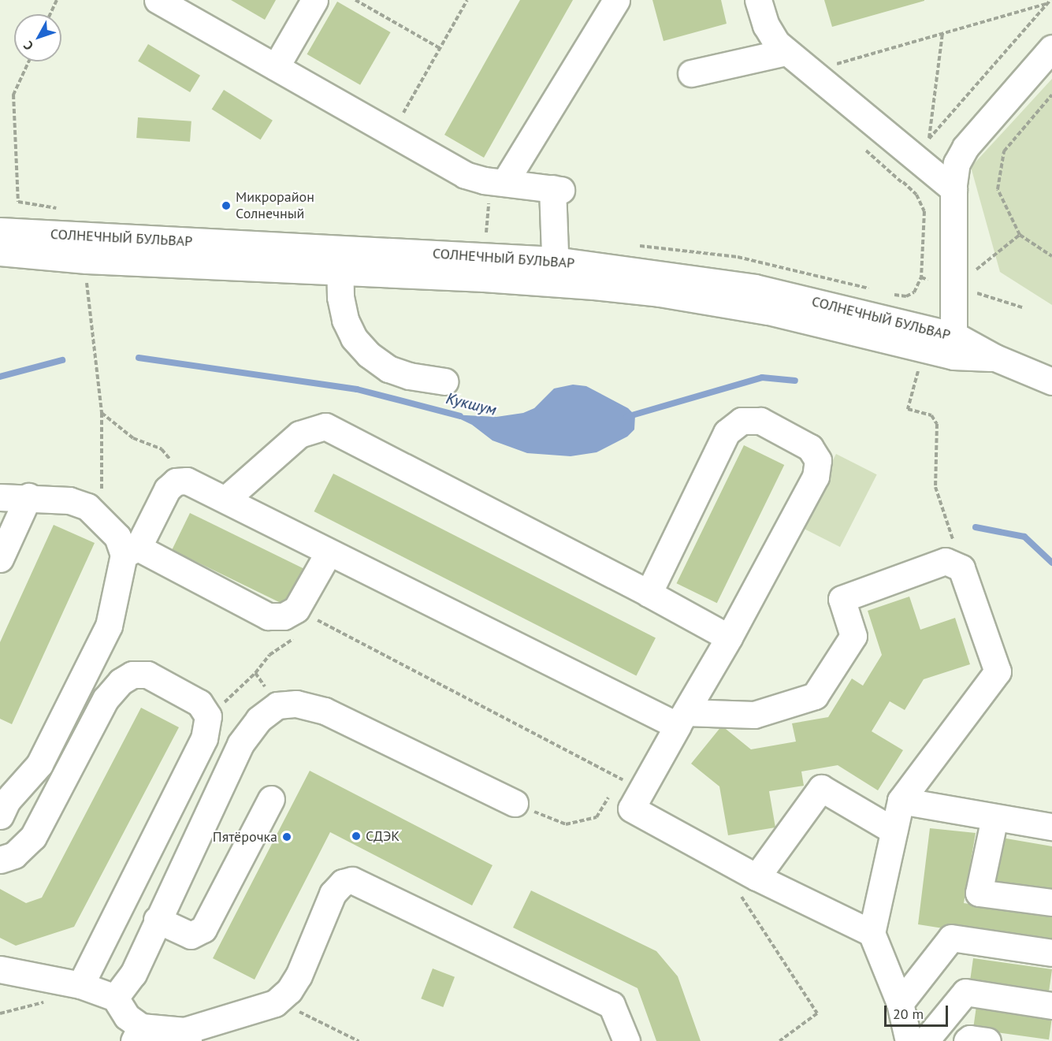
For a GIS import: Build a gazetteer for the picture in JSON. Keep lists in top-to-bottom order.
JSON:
{
  "streets": {
    "street": ["СОЛНЕЧНЫЙ БУЛЬВАР"]
  },
  "water": ["Кукшум"],
  "places": ["Микрорайон Солнечный", "СДЭК", "Пятёрочка"],
  "scale_bar": "20 m",
  "north": "bottom left"
}
